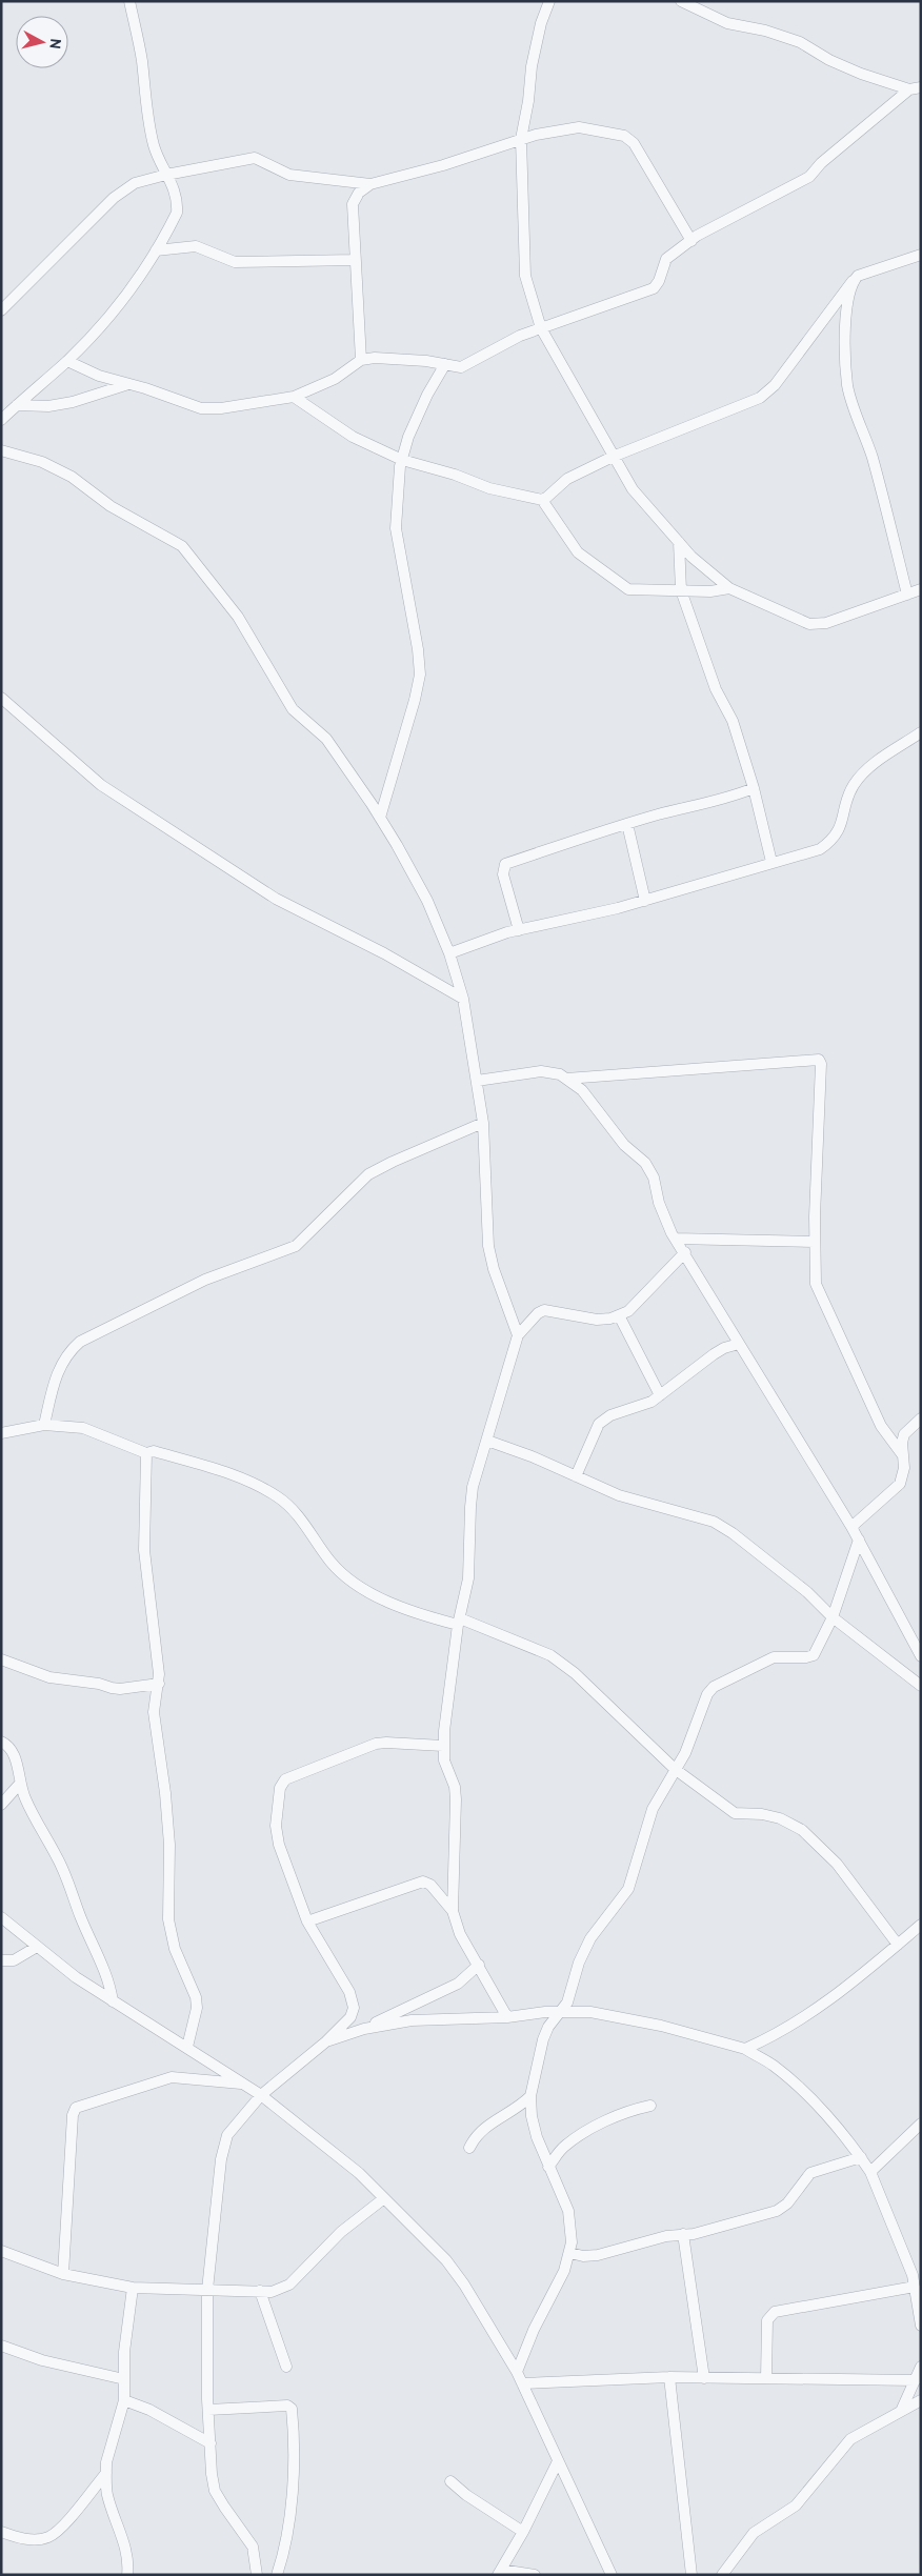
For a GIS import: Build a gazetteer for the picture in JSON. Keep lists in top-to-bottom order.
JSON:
{
  "north": "right"
}
